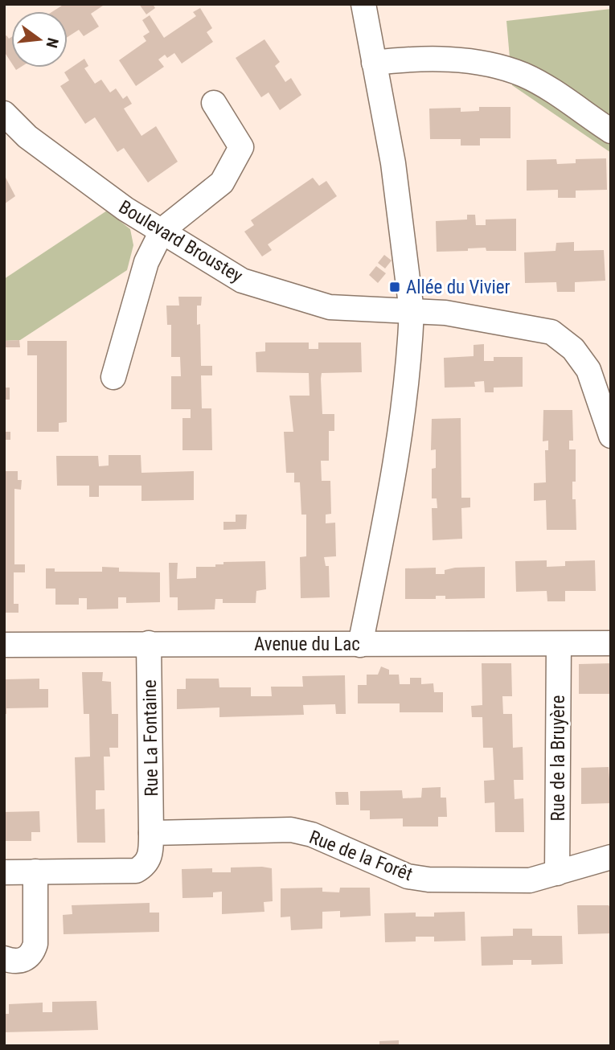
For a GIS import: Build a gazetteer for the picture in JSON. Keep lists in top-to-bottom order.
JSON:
{
  "streets": {
    "street": [
      "Boulevard Broustey",
      "Avenue du Lac",
      "Rue La Fontaine",
      "Rue de la Bruyère",
      "Rue de la Forêt"
    ]
  },
  "crossings": [
    ["Avenue du Lac", "Rue La Fontaine"],
    ["Avenue du Lac", "Rue de la Bruyère"],
    ["Rue La Fontaine", "Rue de la Forêt"],
    ["Rue de la Bruyère", "Rue de la Forêt"]
  ],
  "places": {
    "transit": ["Allée du Vivier"]
  },
  "north": "right"
}
